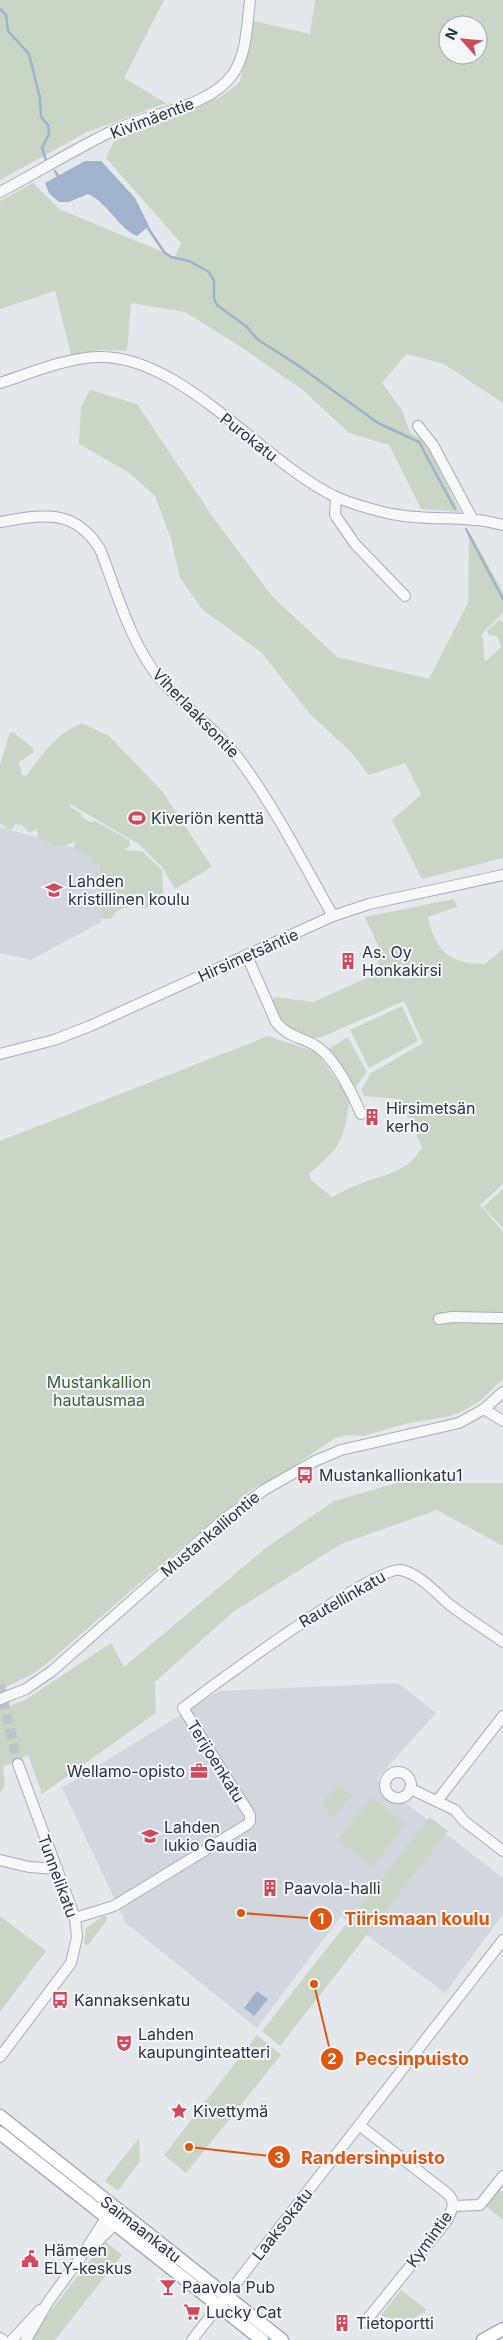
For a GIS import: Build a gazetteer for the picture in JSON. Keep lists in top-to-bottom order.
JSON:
{
  "streets": {
    "main road": ["Saimaankatu"],
    "street": [
      "Kivimäentie",
      "Purokatu",
      "Viherlaaksontie",
      "Hirsimetsäntie",
      "Mustankalliontie",
      "Rautellinkatu",
      "Terijoenkatu",
      "Tunnelikatu",
      "Laaksokatu",
      "Kymintie"
    ]
  },
  "crossings": [
    ["Viherlaaksontie", "Hirsimetsäntie"],
    ["Rautellinkatu", "Terijoenkatu"],
    ["Terijoenkatu", "Tunnelikatu"],
    ["Laaksokatu", "Saimaankatu"]
  ],
  "parks": ["Mustankallion hautausmaa"],
  "places": {
    "sports": ["Kiveriön kenttä"],
    "school or university": ["Lahden kristillinen koulu", "Lahden lukio Gaudia"],
    "building": [
      "As. Oy Honkakirsi",
      "Hirsimetsän kerho",
      "Paavola-halli",
      "Tietoportti"
    ],
    "bus stop": ["Mustankallionkatu1", "Kannaksenkatu"],
    "office": ["Wellamo-opisto"],
    "other": ["Tiirismaan koulu", "Pecsinpuisto", "Randersinpuisto"],
    "theatre": ["Lahden kaupunginteatteri"],
    "place": ["Kivettymä"],
    "public building": ["Hämeen ELY-keskus"],
    "bar": ["Paavola Pub"],
    "supermarket": ["Lucky Cat"]
  },
  "north": "top left"
}
